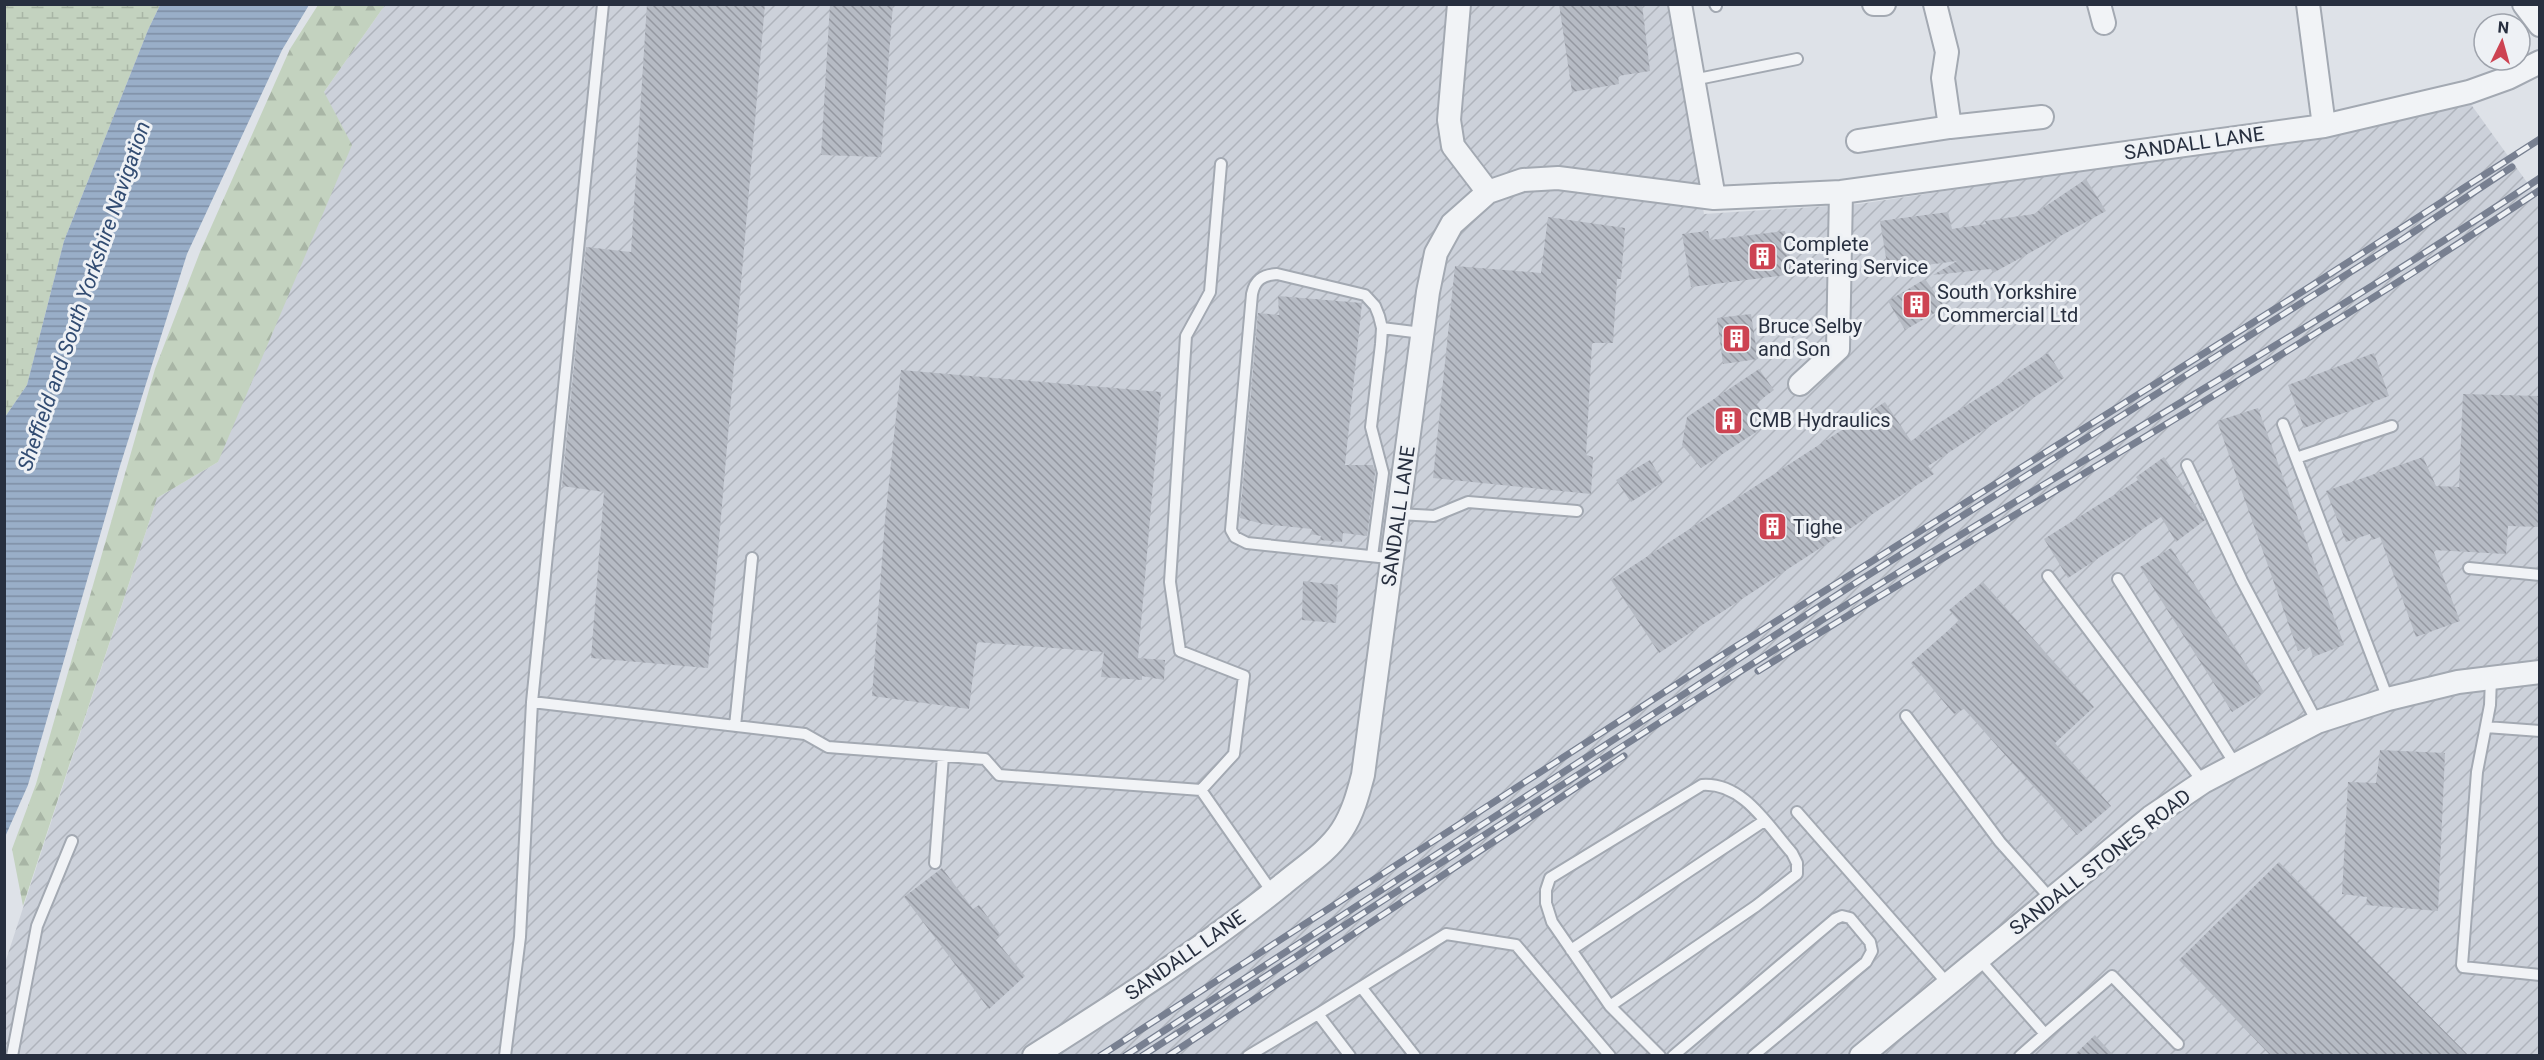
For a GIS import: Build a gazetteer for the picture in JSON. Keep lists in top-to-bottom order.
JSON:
{
  "streets": {
    "street": ["SANDALL LANE", "SANDALL STONES ROAD"]
  },
  "water": ["Sheffield and South Yorkshire Navigation"],
  "places": {
    "building": [
      "Complete Catering Service",
      "South Yorkshire Commercial Ltd",
      "Bruce Selby and Son",
      "CMB Hydraulics",
      "Tighe"
    ]
  },
  "north": "top"
}
